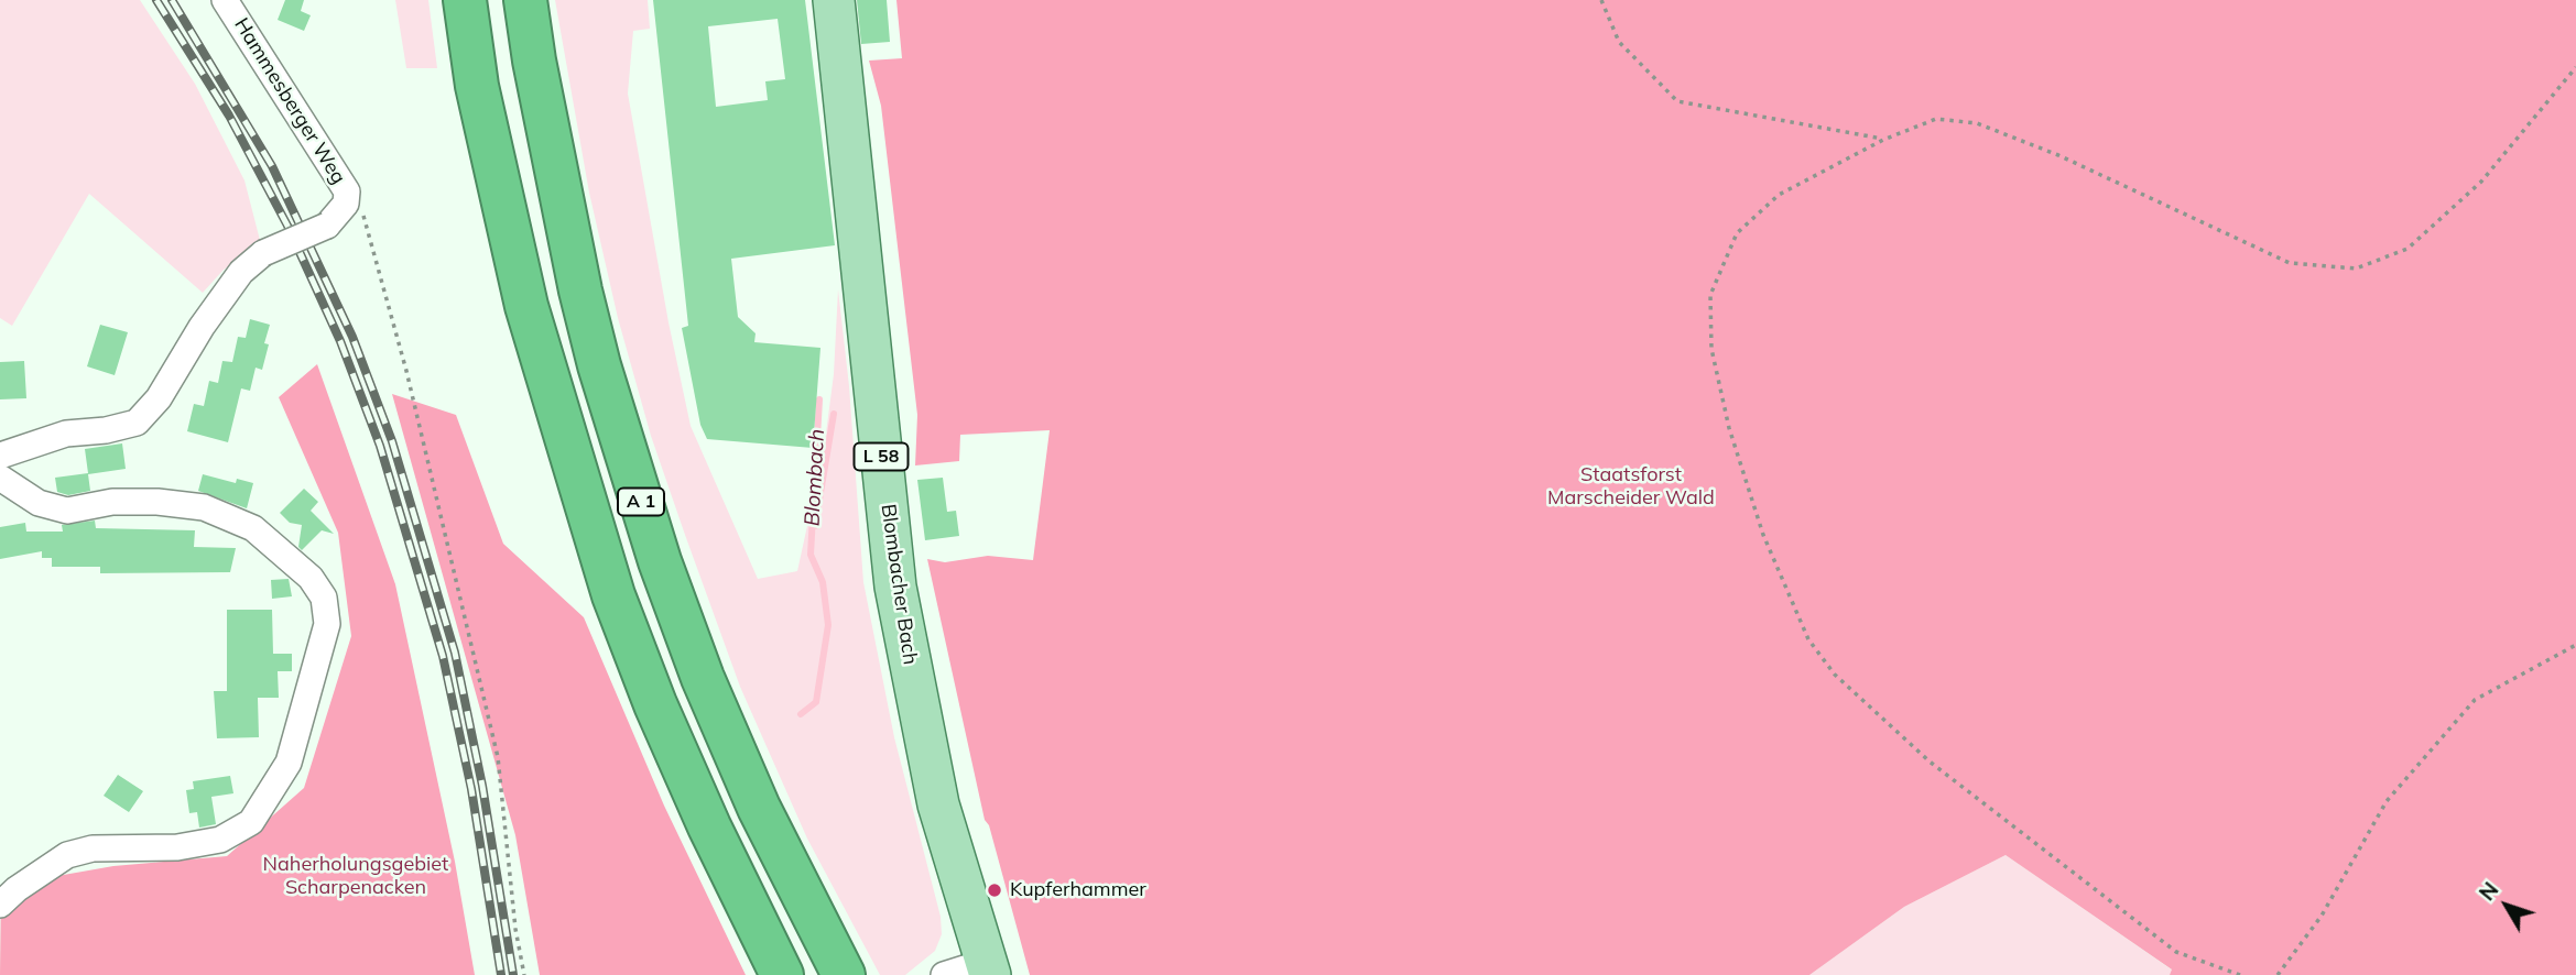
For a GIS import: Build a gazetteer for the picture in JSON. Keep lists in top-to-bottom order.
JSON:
{
  "streets": {
    "highway": ["A 1"],
    "main road": ["L 58", "Blombacher Bach"],
    "street": ["Hammesberger Weg"]
  },
  "water": ["Blombach"],
  "parks": ["Staatsforst Marscheider Wald", "Naherholungsgebiet Scharpenacken"],
  "places": ["Kupferhammer"],
  "north": "top left"
}
